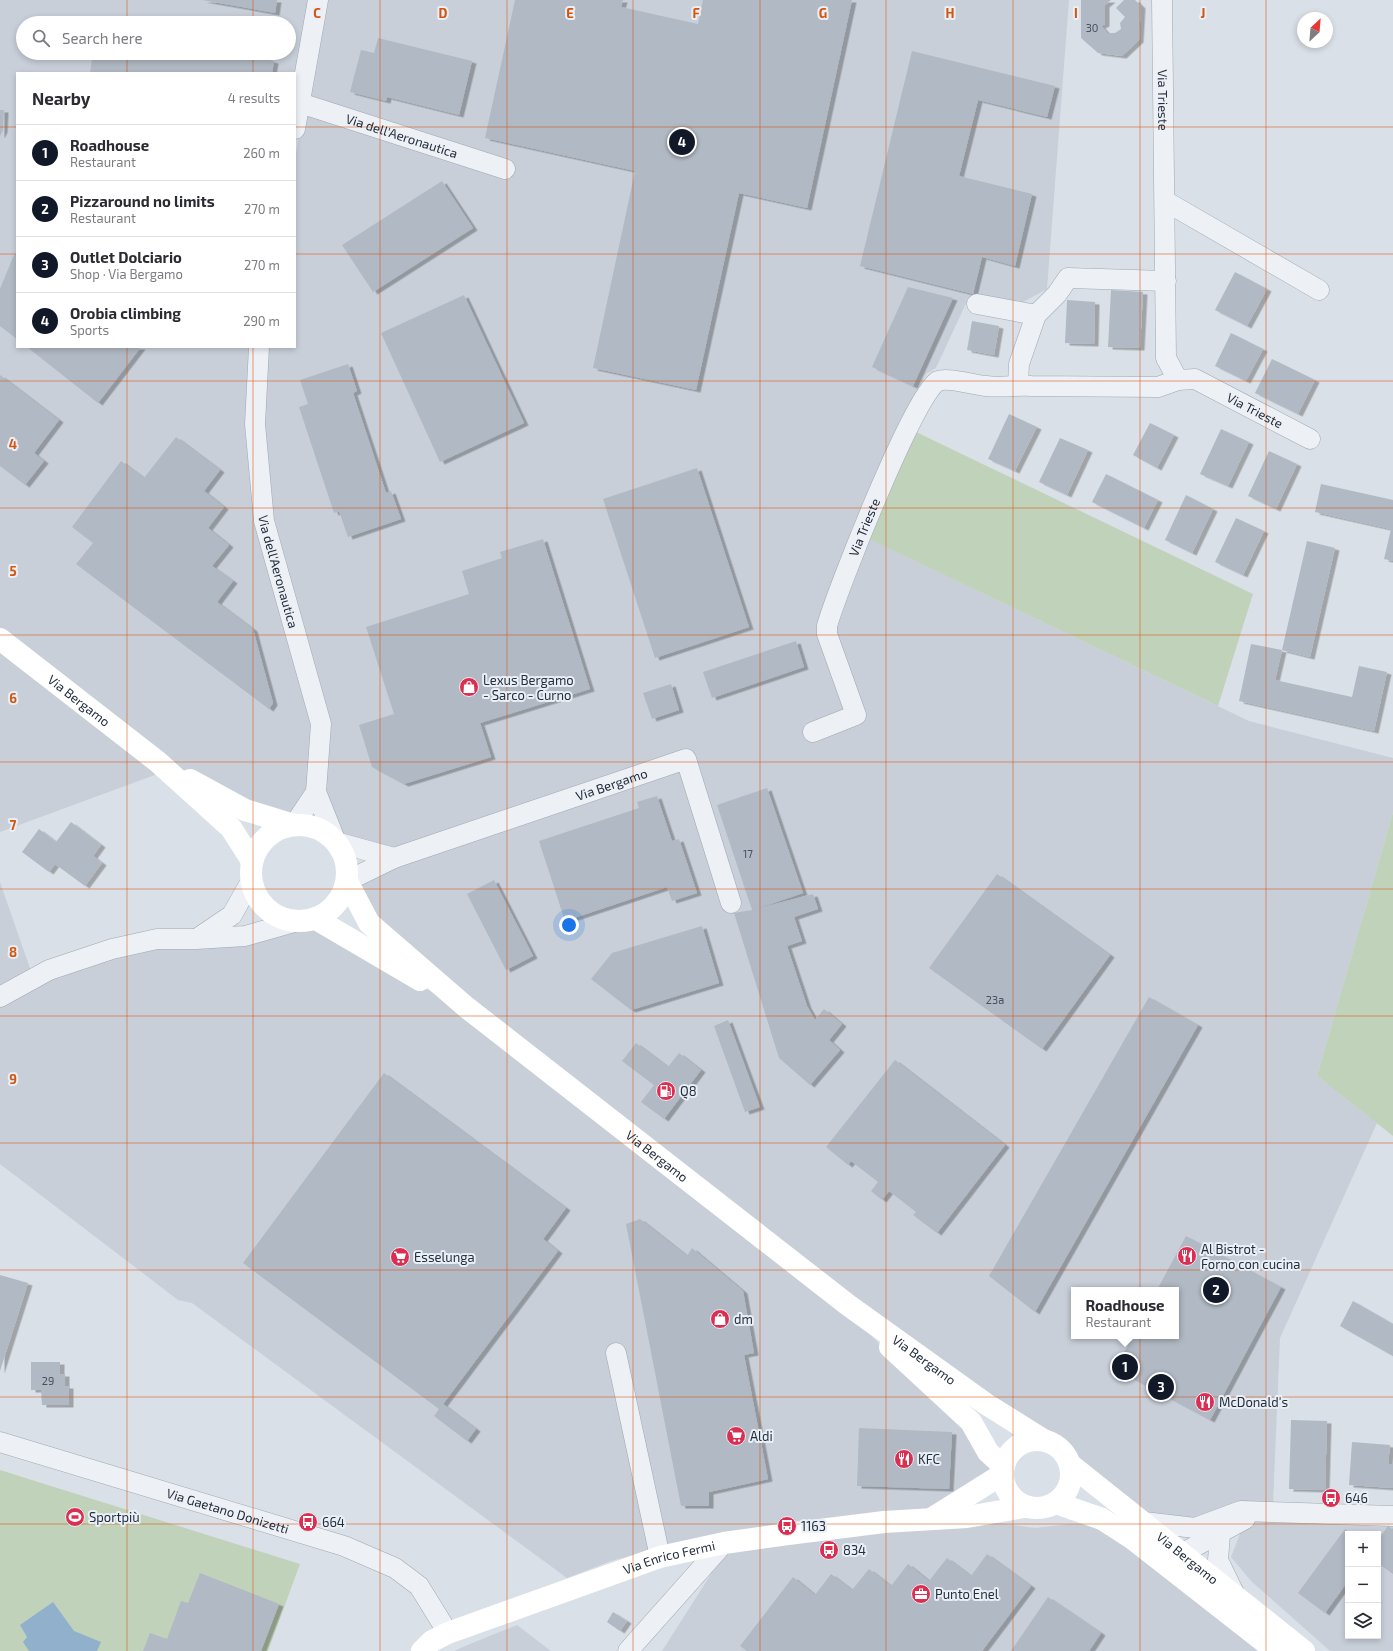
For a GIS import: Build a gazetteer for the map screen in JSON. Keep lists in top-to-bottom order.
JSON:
{
  "streets": {
    "main road": ["Via Bergamo", "Via Enrico Fermi"],
    "street": ["Via Trieste", "Via dell'Aeronautica", "Via Gaetano Donizetti"]
  },
  "crossings": [
    ["Via dell'Aeronautica", "Via Bergamo"],
    ["Via Bergamo", "Via Enrico Fermi"],
    ["Via Gaetano Donizetti", "Via Enrico Fermi"]
  ],
  "places": {
    "shop": ["Lexus Bergamo - Sarco - Curno", "dm"],
    "fuel station": ["Q8"],
    "restaurant": ["Al Bistrot - Forno con cucina", "McDonald's", "KFC"],
    "supermarket": ["Esselunga", "Aldi"],
    "bus stop": [
      "646",
      "664",
      "1163",
      "834"
    ],
    "sports": ["Sportpiù"],
    "office": ["Punto Enel"]
  },
  "house_numbers": [
    "30",
    "17",
    "23a",
    "29"
  ],
  "north": "top right",
  "page": {
    "search": "Search here",
    "heading": ["Nearby", "4 results"],
    "list": [
      {
        "mark": "1",
        "name": "Roadhouse",
        "note": "Restaurant",
        "value": "260 m"
      },
      {
        "mark": "2",
        "name": "Pizzaround no limits",
        "note": "Restaurant",
        "value": "270 m"
      },
      {
        "mark": "3",
        "name": "Outlet Dolciario",
        "note": "Shop · Via Bergamo",
        "value": "270 m"
      },
      {
        "mark": "4",
        "name": "Orobia climbing",
        "note": "Sports",
        "value": "290 m"
      }
    ],
    "pins": [
      "4",
      "2",
      "1",
      "3"
    ],
    "popup": ["Roadhouse", "Restaurant"],
    "map_buttons": ["+", "−"]
  },
  "grid": {
    "columns": [
      "C",
      "D",
      "E",
      "F",
      "G",
      "H",
      "I",
      "J"
    ],
    "rows": [
      "4",
      "5",
      "6",
      "7",
      "8",
      "9"
    ]
  }
}
